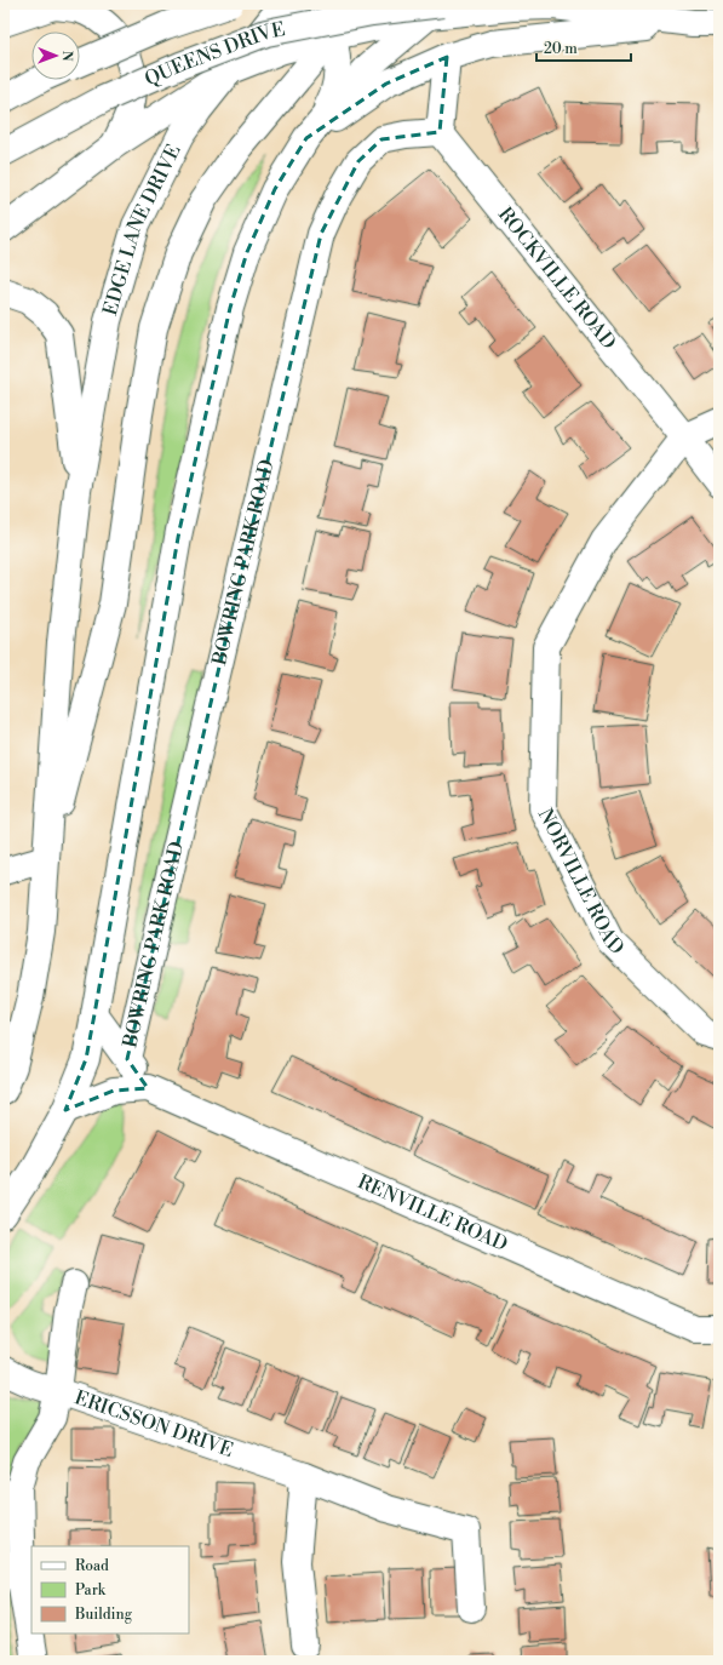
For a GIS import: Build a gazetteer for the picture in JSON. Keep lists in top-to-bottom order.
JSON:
{
  "streets": {
    "main road": [
      "QUEENS DRIVE",
      "EDGE LANE DRIVE",
      "ROCKVILLE ROAD",
      "BOWRING PARK ROAD",
      "NORVILLE ROAD",
      "RENVILLE ROAD",
      "ERICSSON DRIVE"
    ]
  },
  "crossings": [
    ["ROCKVILLE ROAD", "BOWRING PARK ROAD"],
    ["ROCKVILLE ROAD", "NORVILLE ROAD"],
    ["BOWRING PARK ROAD", "RENVILLE ROAD"]
  ],
  "legend": ["Road", "Park", "Building"],
  "scale_bar": "20 m",
  "north": "right"
}
